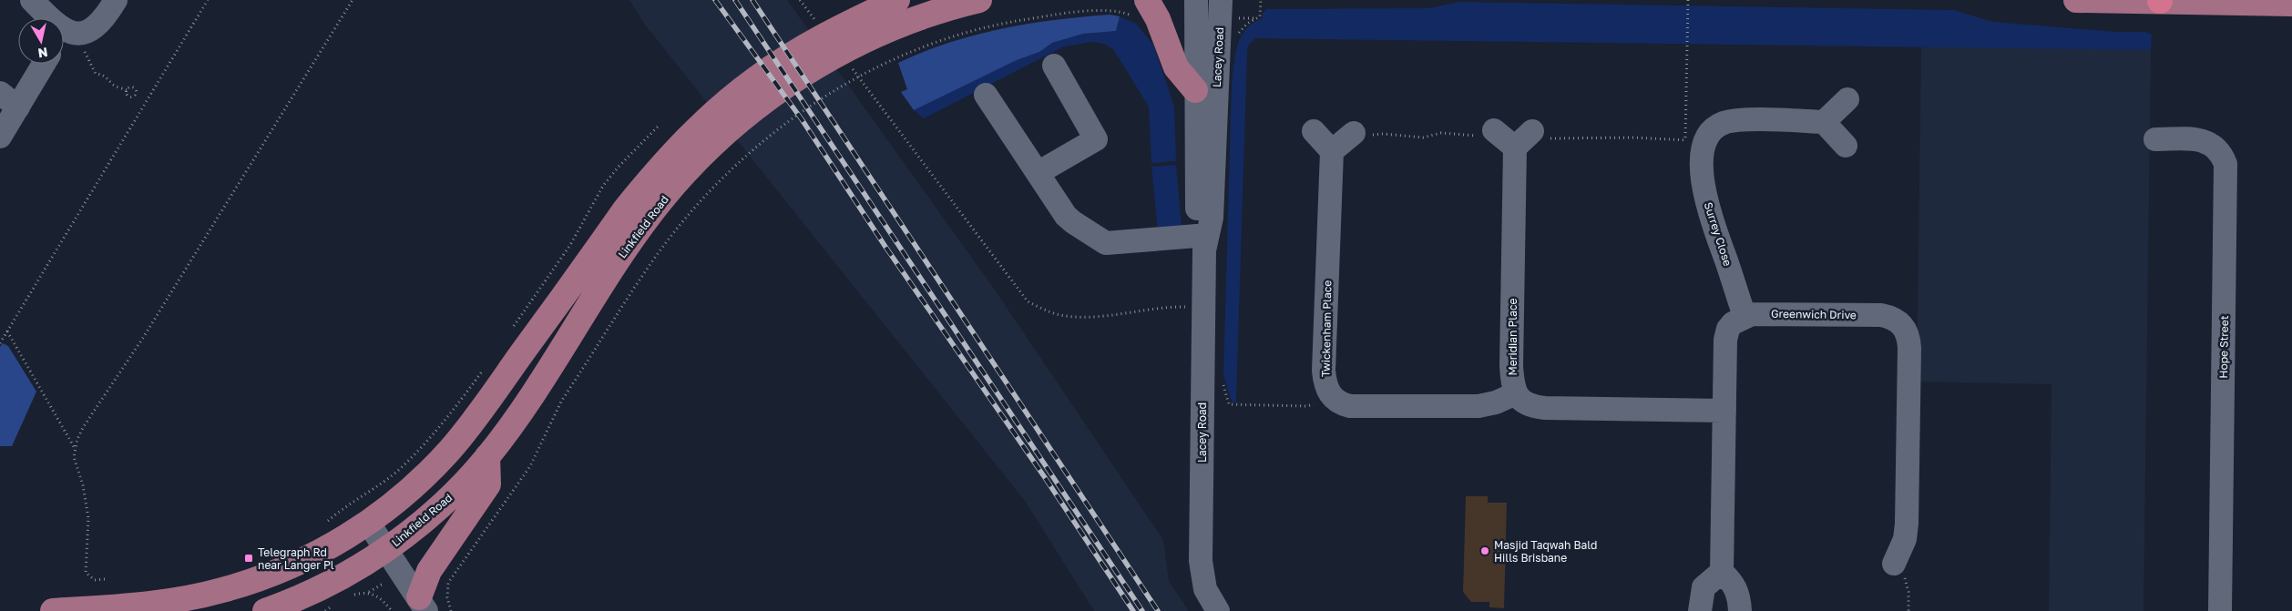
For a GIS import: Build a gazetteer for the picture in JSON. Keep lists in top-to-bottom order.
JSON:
{
  "streets": {
    "main road": ["Linkfield Road"],
    "street": [
      "Lacey Road",
      "Surrey Close",
      "Greenwich Drive",
      "Twickenham Place",
      "Meridian Place",
      "Hope Street"
    ]
  },
  "crossings": [
    ["Surrey Close", "Greenwich Drive"],
    ["Twickenham Place", "Meridian Place"]
  ],
  "places": {
    "other": ["Masjid Taqwah Bald Hills Brisbane"],
    "transit": ["Telegraph Rd near Langer Pl"]
  },
  "north": "bottom"
}
